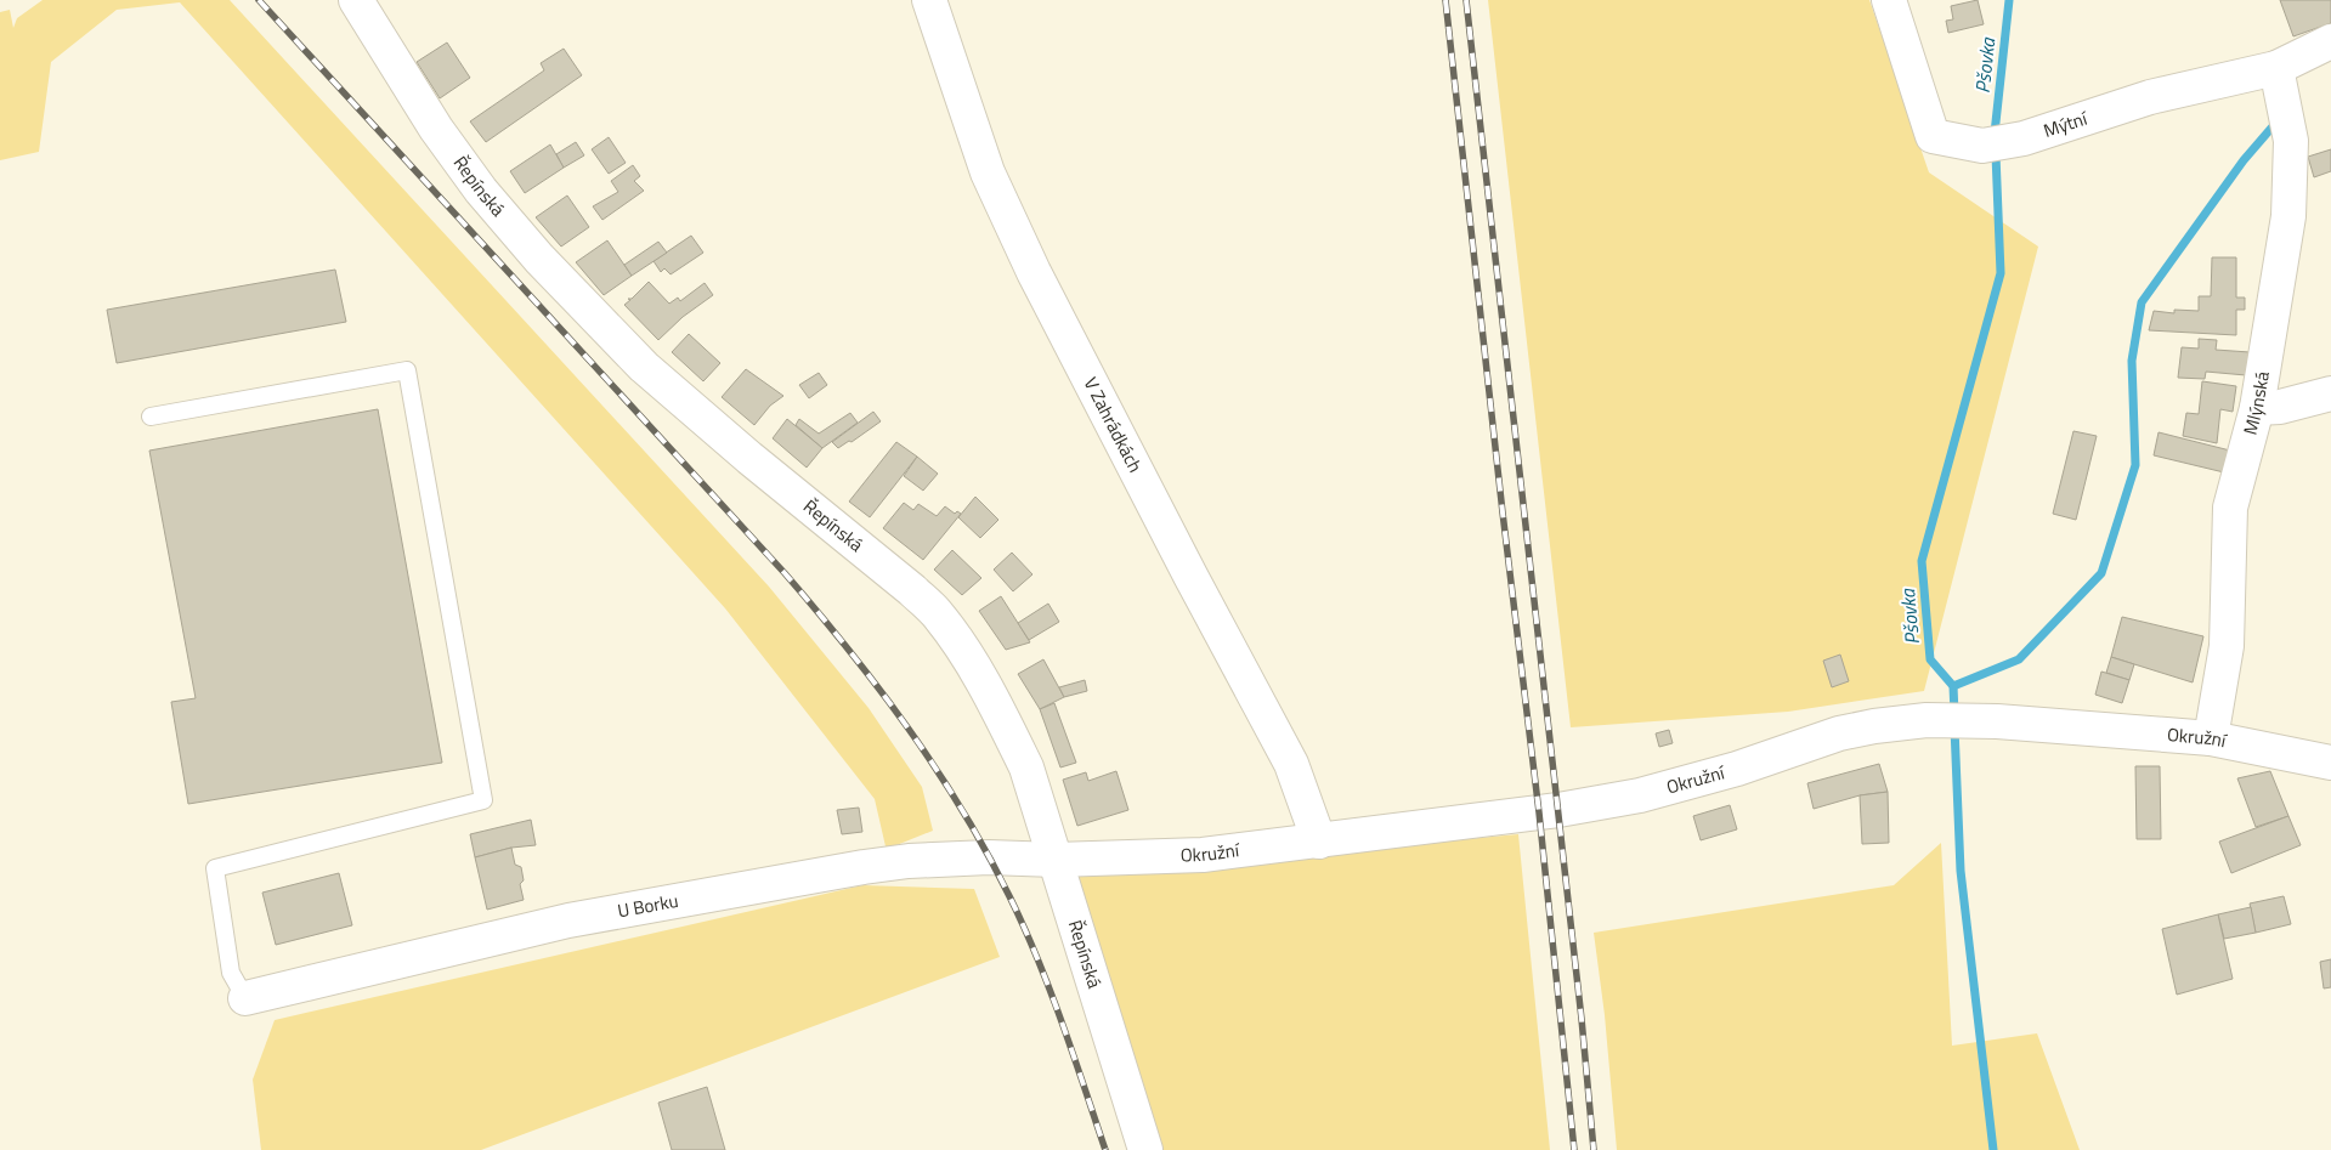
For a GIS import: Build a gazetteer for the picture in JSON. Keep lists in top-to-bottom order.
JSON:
{
  "streets": {
    "street": [
      "Mýtní",
      "Řepínská",
      "Mlýnská",
      "V Zahrádkách",
      "Okružní",
      "U Borku"
    ]
  },
  "crossings": [
    ["Mýtní", "Mlýnská"],
    ["Řepínská", "Okružní"],
    ["Řepínská", "U Borku"],
    ["Mlýnská", "Okružní"],
    ["V Zahrádkách", "Okružní"],
    ["Okružní", "U Borku"]
  ],
  "water": ["Pšovka"]
}
